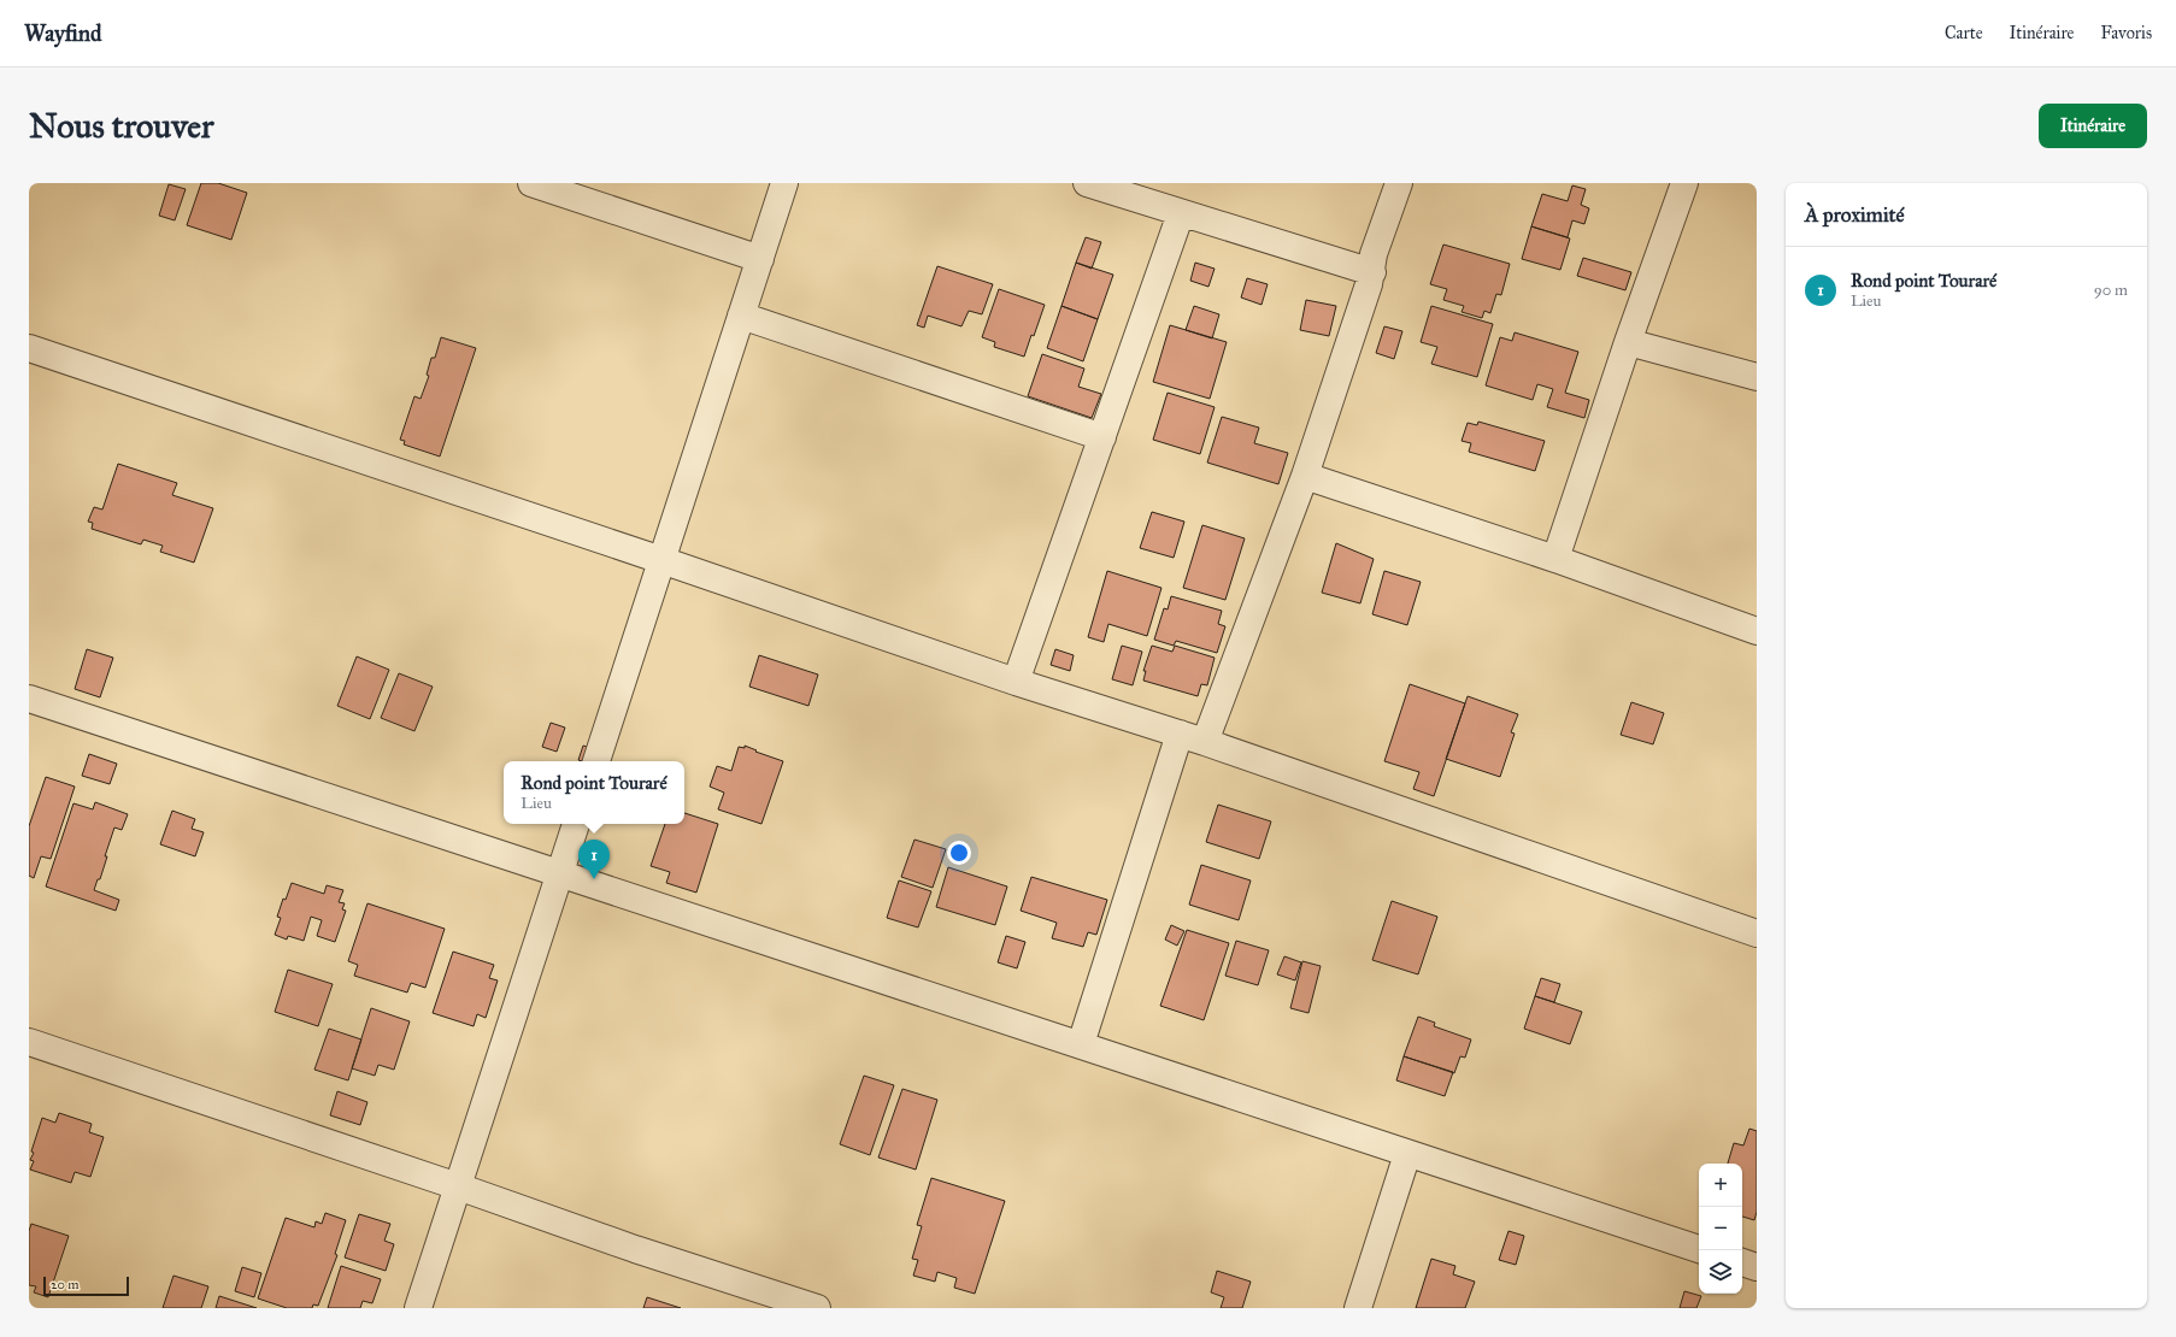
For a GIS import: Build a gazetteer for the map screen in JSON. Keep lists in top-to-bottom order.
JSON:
{
  "scale_bar": "20 m",
  "page": {
    "header": "Wayfind",
    "nav": ["Carte", "Itinéraire", "Favoris"],
    "buttons": "Itinéraire",
    "title": "Nous trouver",
    "heading": "À proximité",
    "list": [
      {
        "mark": "1",
        "name": "Rond point Touraré",
        "note": "Lieu",
        "value": "90 m"
      }
    ],
    "popup": ["Rond point Touraré", "Lieu"],
    "pins": "1",
    "map_buttons": ["+", "−"],
    "scale": "20 m"
  }
}
